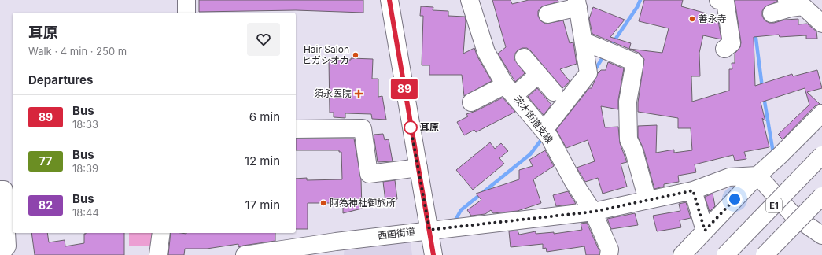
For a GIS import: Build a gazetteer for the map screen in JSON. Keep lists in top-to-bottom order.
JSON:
{
  "streets": {
    "main road": ["茨木街道支線", "E1", "西国街道"]
  },
  "crossings": [
    ["茨木街道支線", "西国街道"]
  ],
  "places": {
    "other": [
      "善永寺",
      "Hair Salon ヒガシオカ",
      "耳原",
      "阿為神社御旅所"
    ],
    "health": ["須永医院"]
  },
  "lines": ["bus line 89"],
  "page": {
    "on_map": "89",
    "heading": [
      ["耳原", "Walk · 4 min · 250 m"],
      "Departures"
    ],
    "list": [
      {
        "mark": "89",
        "name": "Bus",
        "note": "18:33",
        "value": "6 min"
      },
      {
        "mark": "77",
        "name": "Bus",
        "note": "18:39",
        "value": "12 min"
      },
      {
        "mark": "82",
        "name": "Bus",
        "note": "18:44",
        "value": "17 min"
      }
    ]
  }
}
